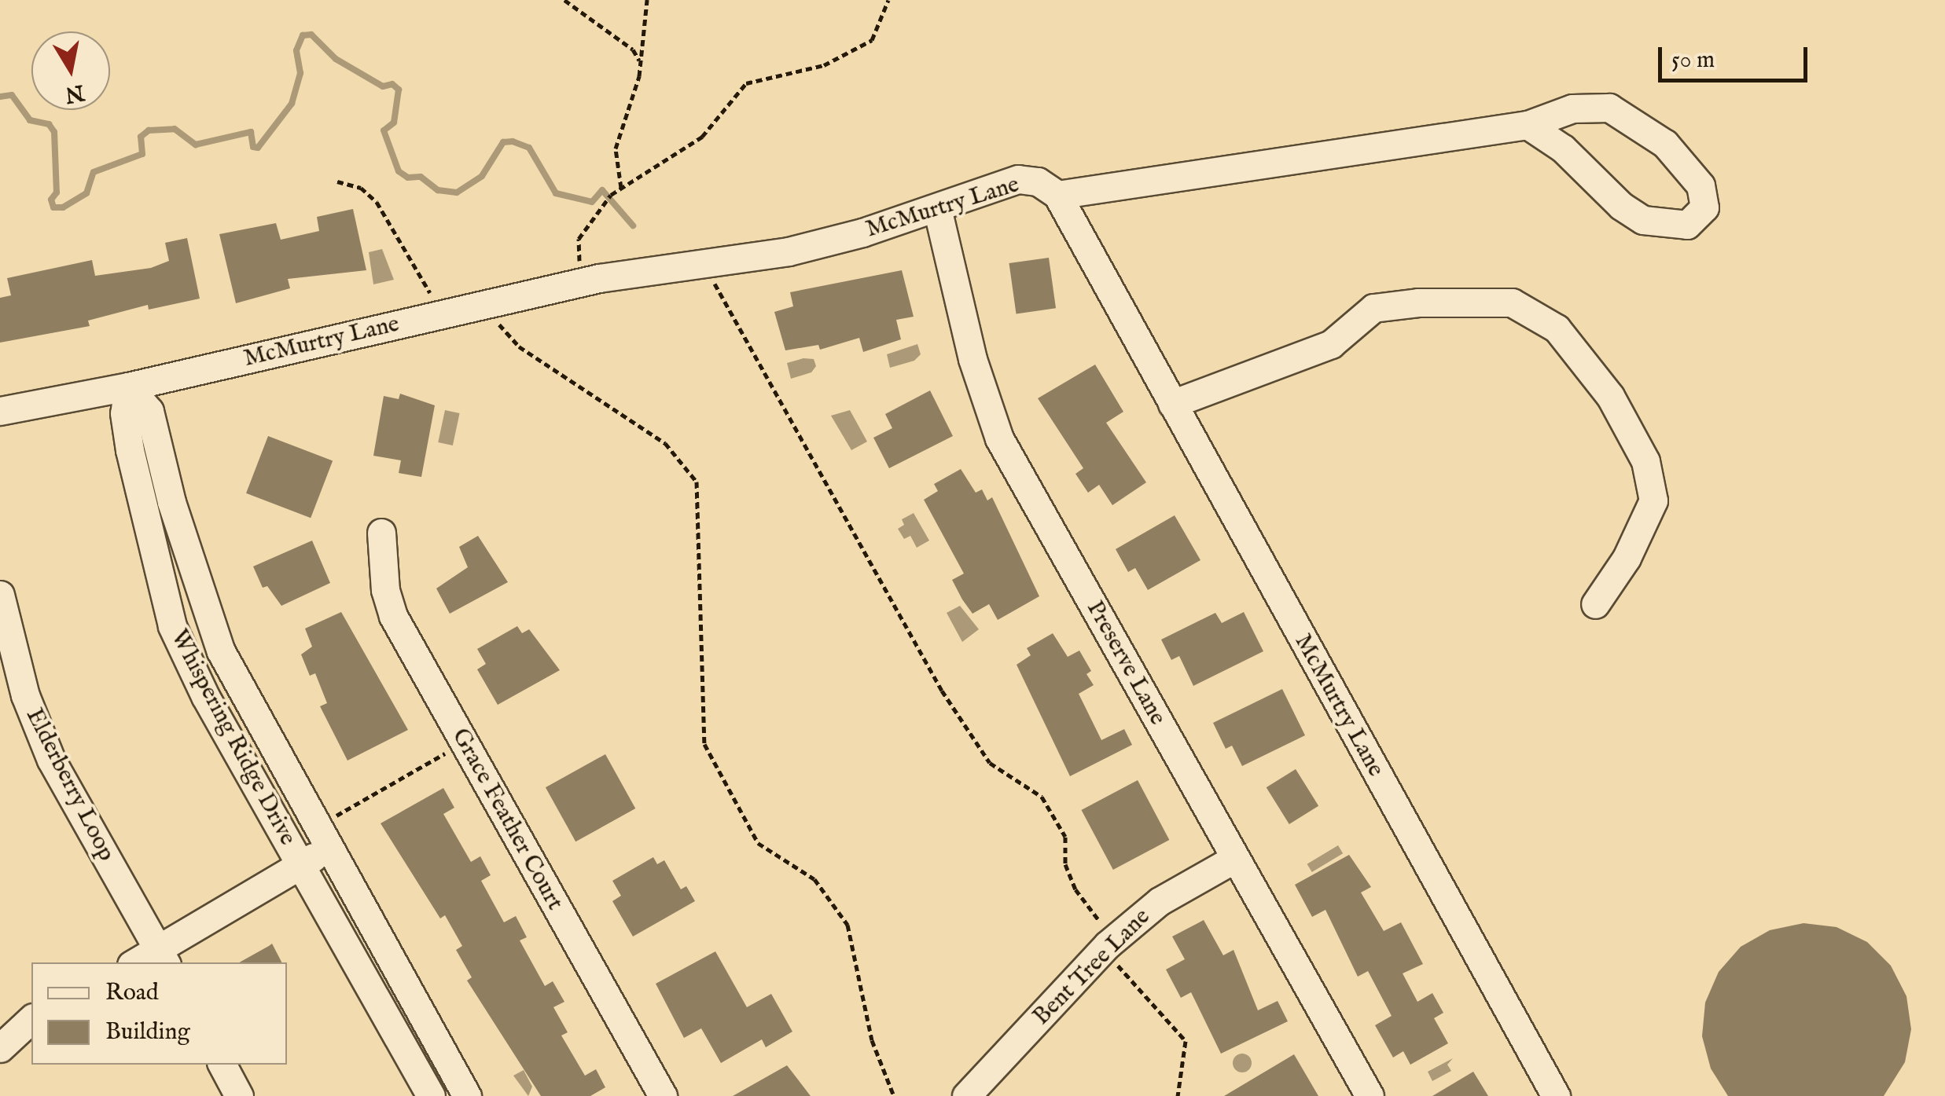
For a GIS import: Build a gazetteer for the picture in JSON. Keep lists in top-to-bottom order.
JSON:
{
  "streets": {
    "street": [
      "McMurtry Lane",
      "Preserve Lane",
      "Whispering Ridge Drive",
      "Elderberry Loop",
      "Grace Feather Court",
      "Bent Tree Lane"
    ]
  },
  "crossings": [
    ["McMurtry Lane", "Preserve Lane"],
    ["McMurtry Lane", "Whispering Ridge Drive"],
    ["Preserve Lane", "Bent Tree Lane"]
  ],
  "legend": ["Road", "Building"],
  "scale_bar": "50 m",
  "north": "bottom"
}
